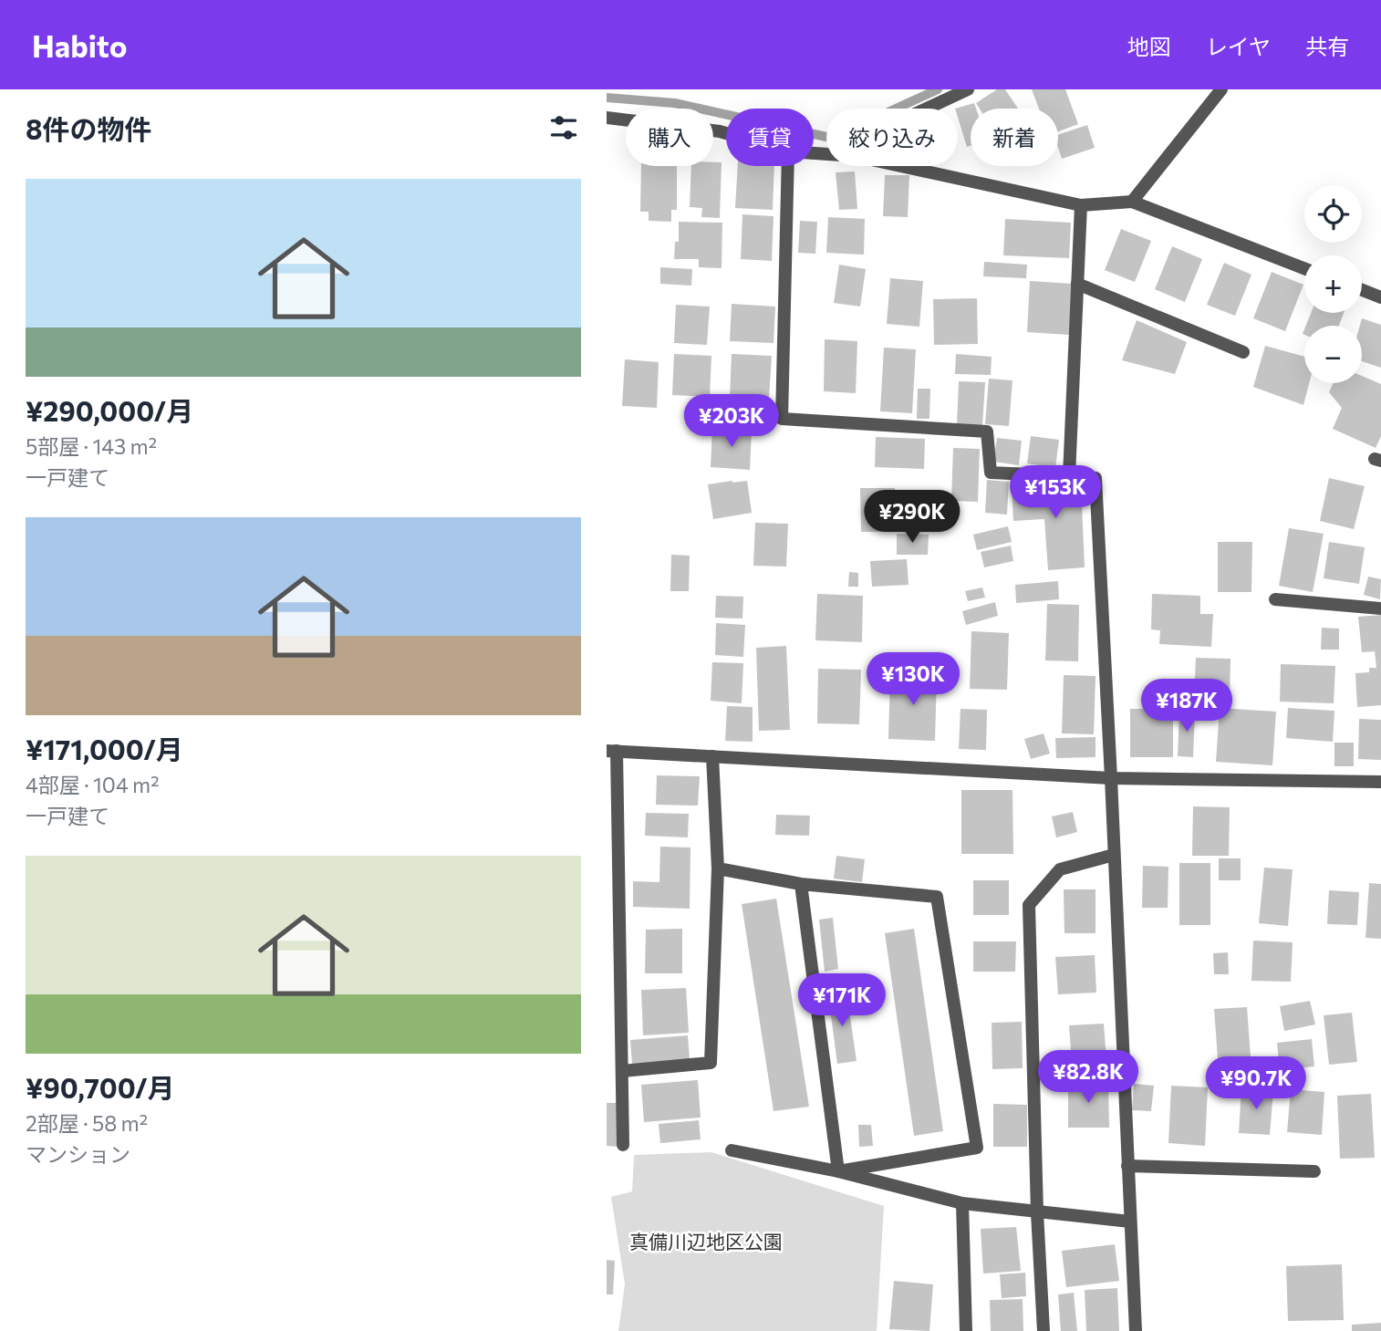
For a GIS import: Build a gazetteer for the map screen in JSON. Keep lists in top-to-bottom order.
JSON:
{
  "parks": ["真備川辺地区公園"],
  "page": {
    "header": "Habito",
    "nav": ["地図", "レイヤ", "共有"],
    "heading": "8件の物件",
    "chip": [
      "購入",
      "賃貸",
      "絞り込み",
      "新着"
    ],
    "list": [
      {
        "name": "¥290,000/月",
        "note": "5部屋 · 143 m² · 一戸建て"
      },
      {
        "name": "¥171,000/月",
        "note": "4部屋 · 104 m² · 一戸建て"
      },
      {
        "name": "¥90,700/月",
        "note": "2部屋 · 58 m² · マンション"
      }
    ],
    "map_buttons": ["+", "−"],
    "price": [
      "¥203K",
      "¥153K",
      "¥290K",
      "¥130K",
      "¥187K",
      "¥171K",
      "¥82.8K",
      "¥90.7K"
    ]
  }
}
